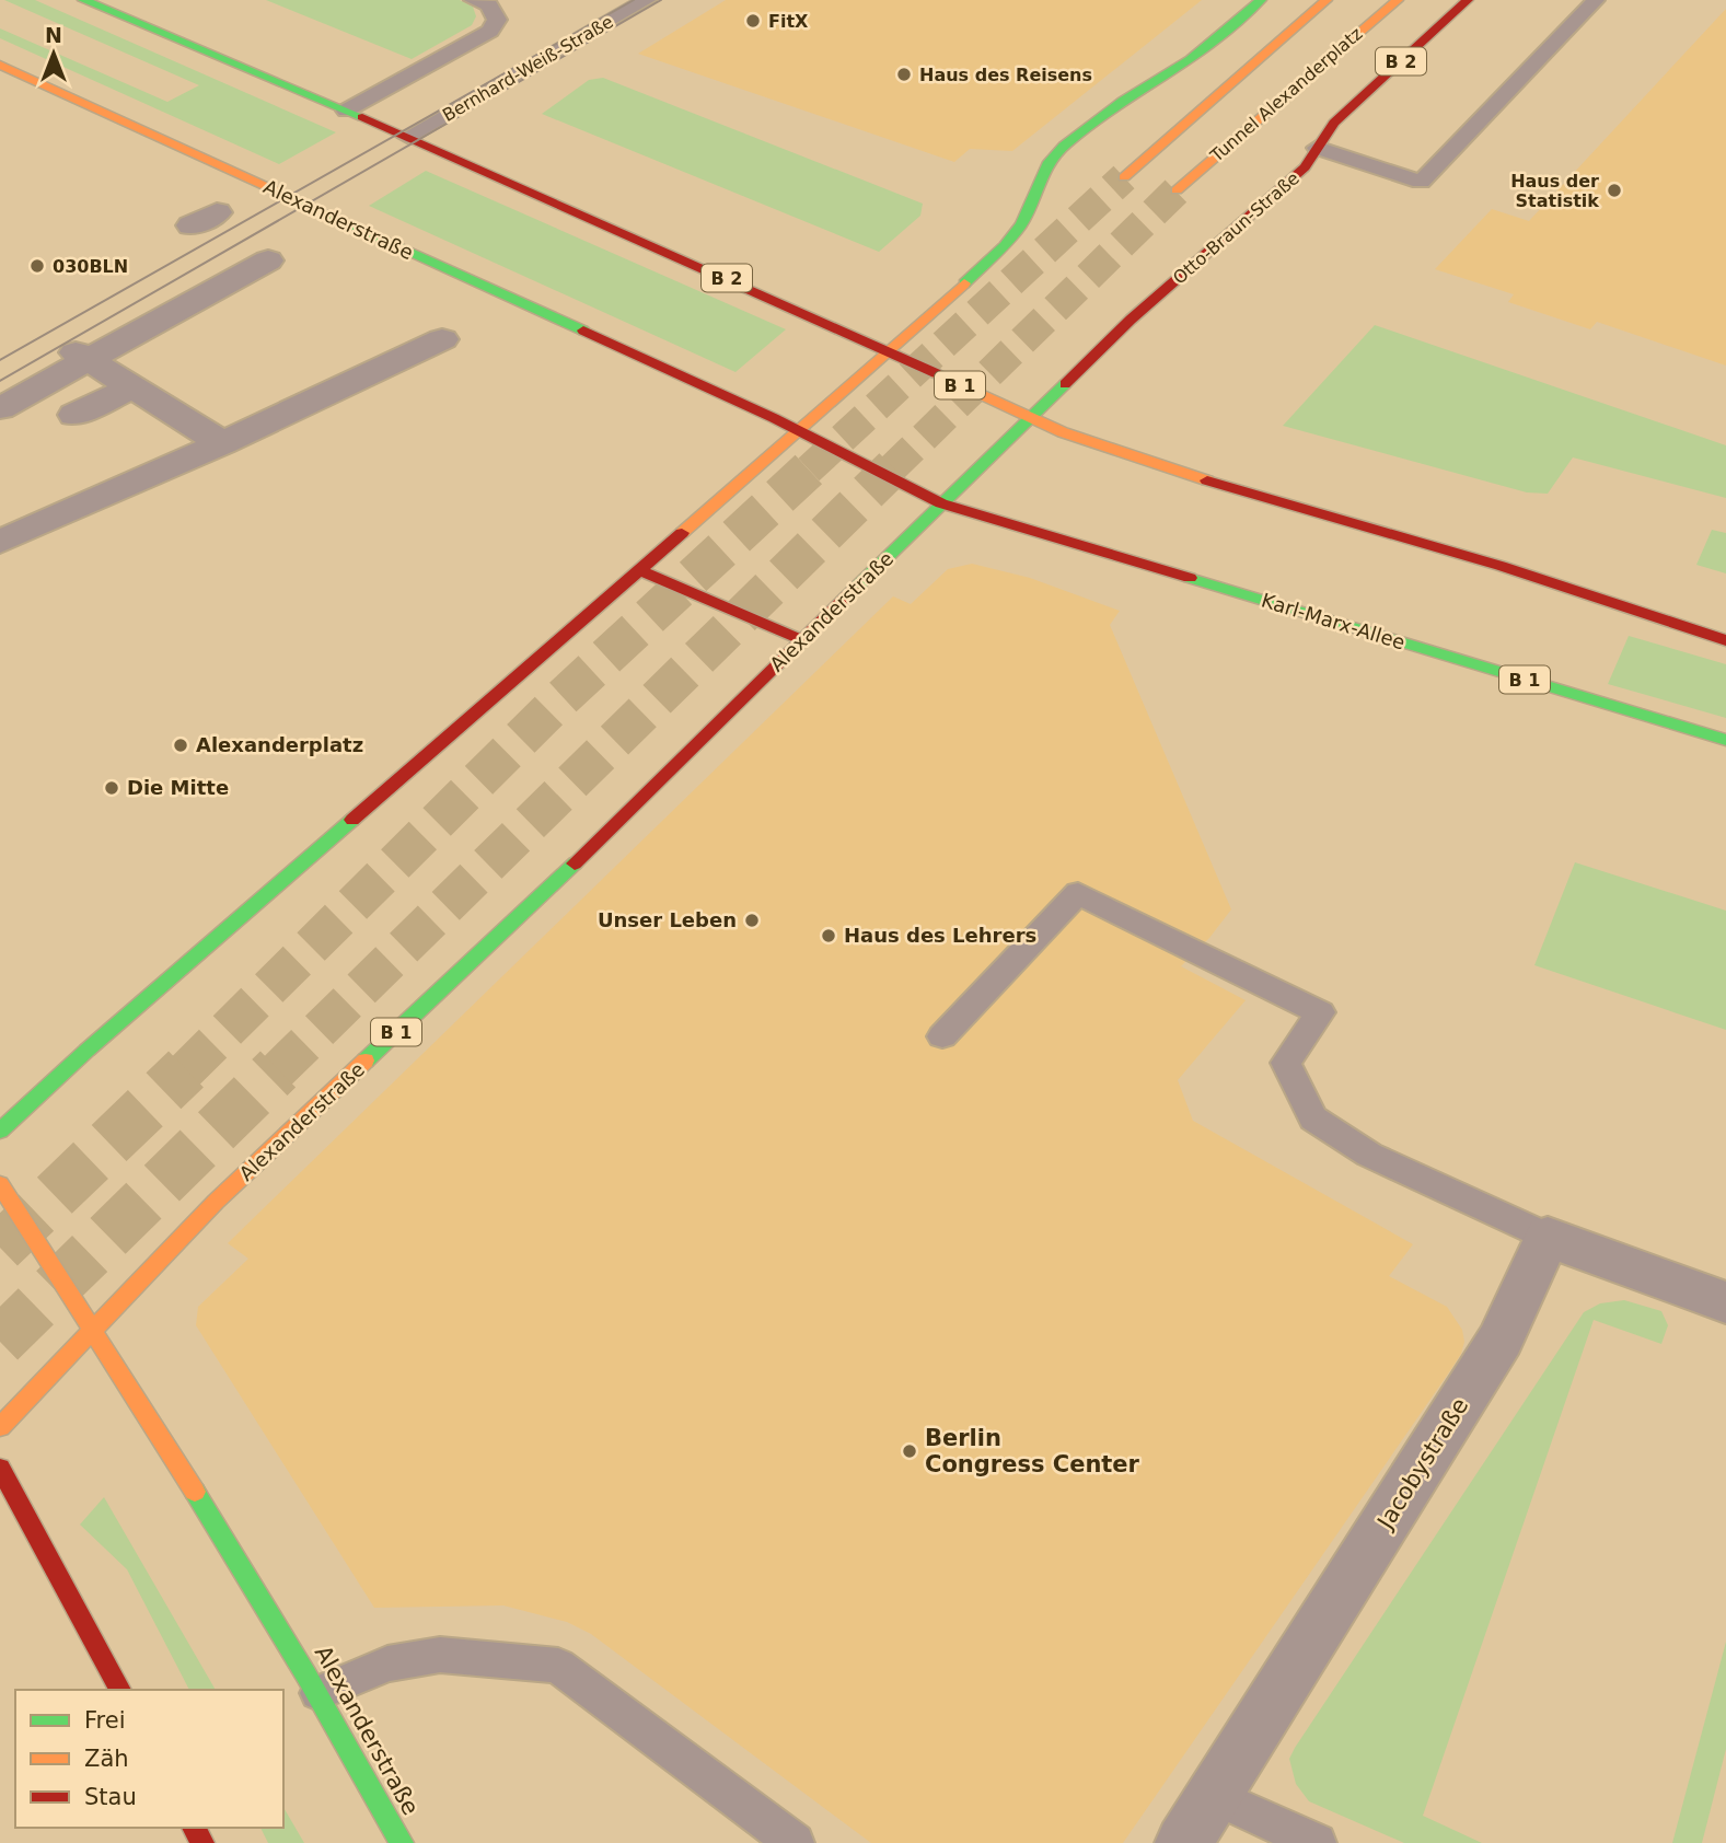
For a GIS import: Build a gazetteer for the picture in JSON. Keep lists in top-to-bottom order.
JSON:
{
  "streets": {
    "main road": [
      "B 2",
      "Tunnel Alexanderplatz",
      "Alexanderstraße",
      "Otto-Braun-Straße",
      "B 1",
      "Karl-Marx-Allee"
    ],
    "street": ["Jacobystraße"],
    "lane": ["Bernhard-Weiß-Straße"]
  },
  "crossings": [
    ["B 2", "Bernhard-Weiß-Straße"],
    ["B 2", "B 1"],
    ["Alexanderstraße", "Otto-Braun-Straße"],
    ["Alexanderstraße", "B 1"],
    ["Alexanderstraße", "Karl-Marx-Allee"],
    ["Otto-Braun-Straße", "B 1"]
  ],
  "places": [
    "FitX",
    "Haus des Reisens",
    "Haus der Statistik",
    "030BLN",
    "Alexanderplatz",
    "Die Mitte",
    "Unser Leben",
    "Haus des Lehrers",
    "Berlin Congress Center"
  ],
  "legend": ["Frei", "Zäh", "Stau"],
  "north": "top"
}
